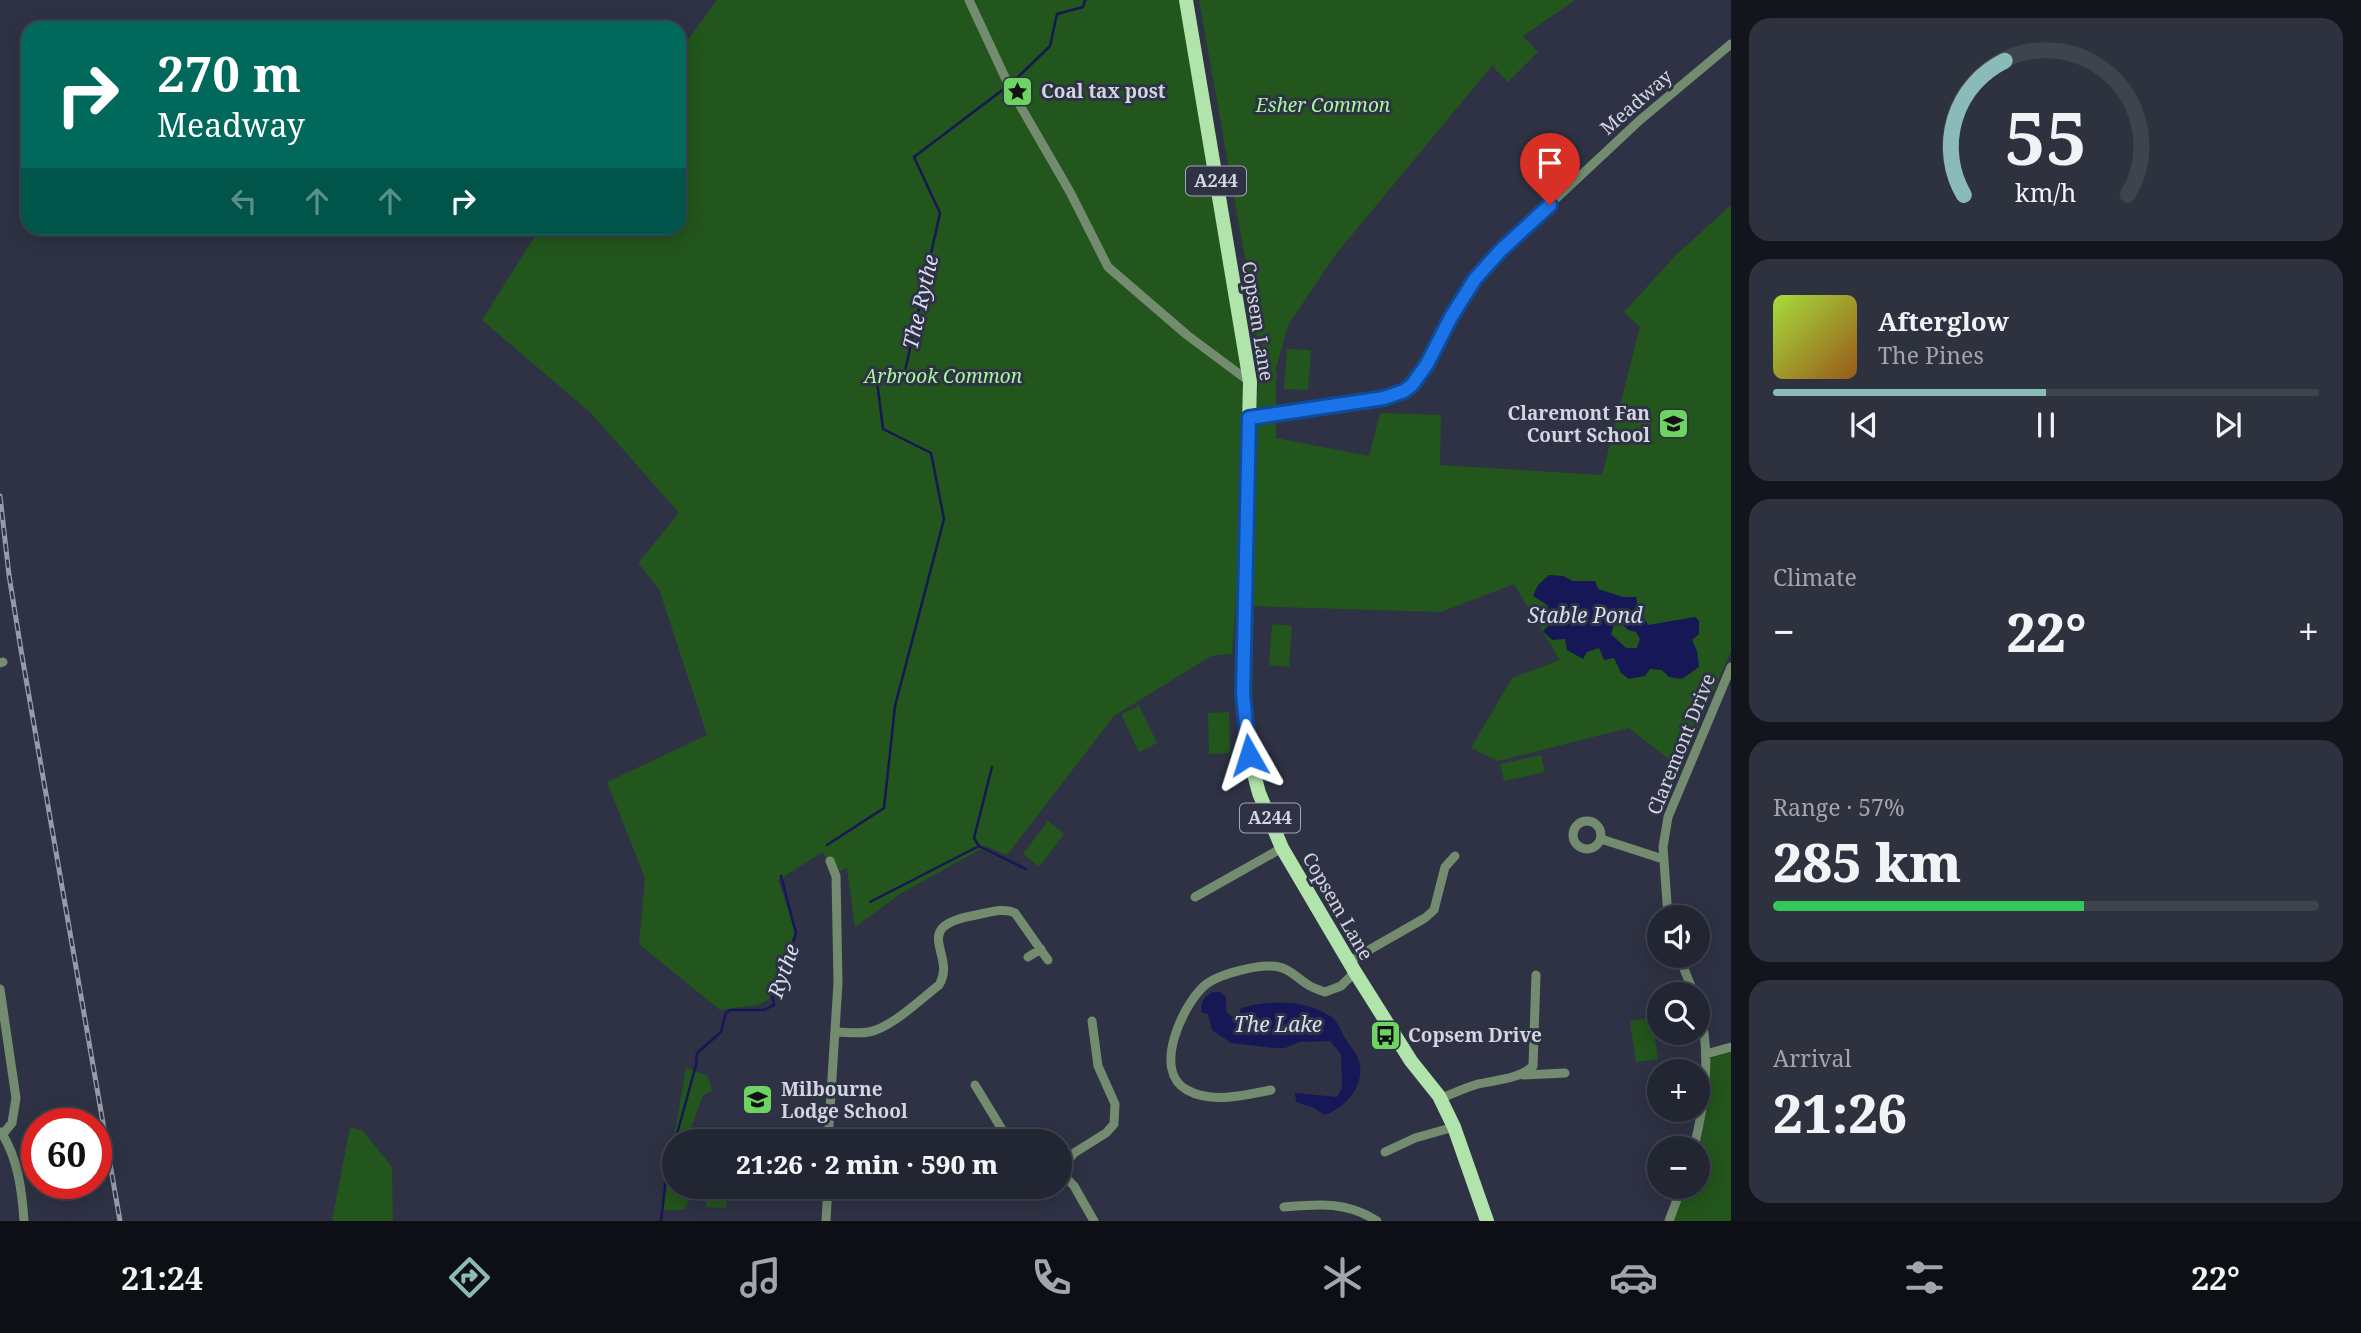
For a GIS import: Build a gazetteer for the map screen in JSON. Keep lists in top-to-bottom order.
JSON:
{
  "streets": {
    "main road": ["A244", "Copsem Lane"],
    "street": ["Meadway", "Claremont Drive"]
  },
  "crossings": [
    ["Meadway", "Copsem Lane"]
  ],
  "water": [
    "The Rythe",
    "Stable Pond",
    "Rythe",
    "The Lake"
  ],
  "parks": ["Esher Common", "Arbrook Common"],
  "places": {
    "place": ["Coal tax post"],
    "school or university": ["Claremont Fan Court School", "Milbourne Lodge School"],
    "bus stop": ["Copsem Drive"]
  },
  "page": {
    "turn": ["270 m", "Meadway"],
    "song": ["Afterglow", "The Pines"],
    "tile": [
      "Climate",
      ["Range · 57%", "285 km"],
      ["Arrival", "21:26"]
    ],
    "heat": ["−", "22°", "+"],
    "map_buttons": ["+", "−"],
    "limit": "60",
    "trip": "21:26 · 2 min · 590 m",
    "tabs": ["21:24", "22°"],
    "gauge": ["55", "km/h"]
  }
}
